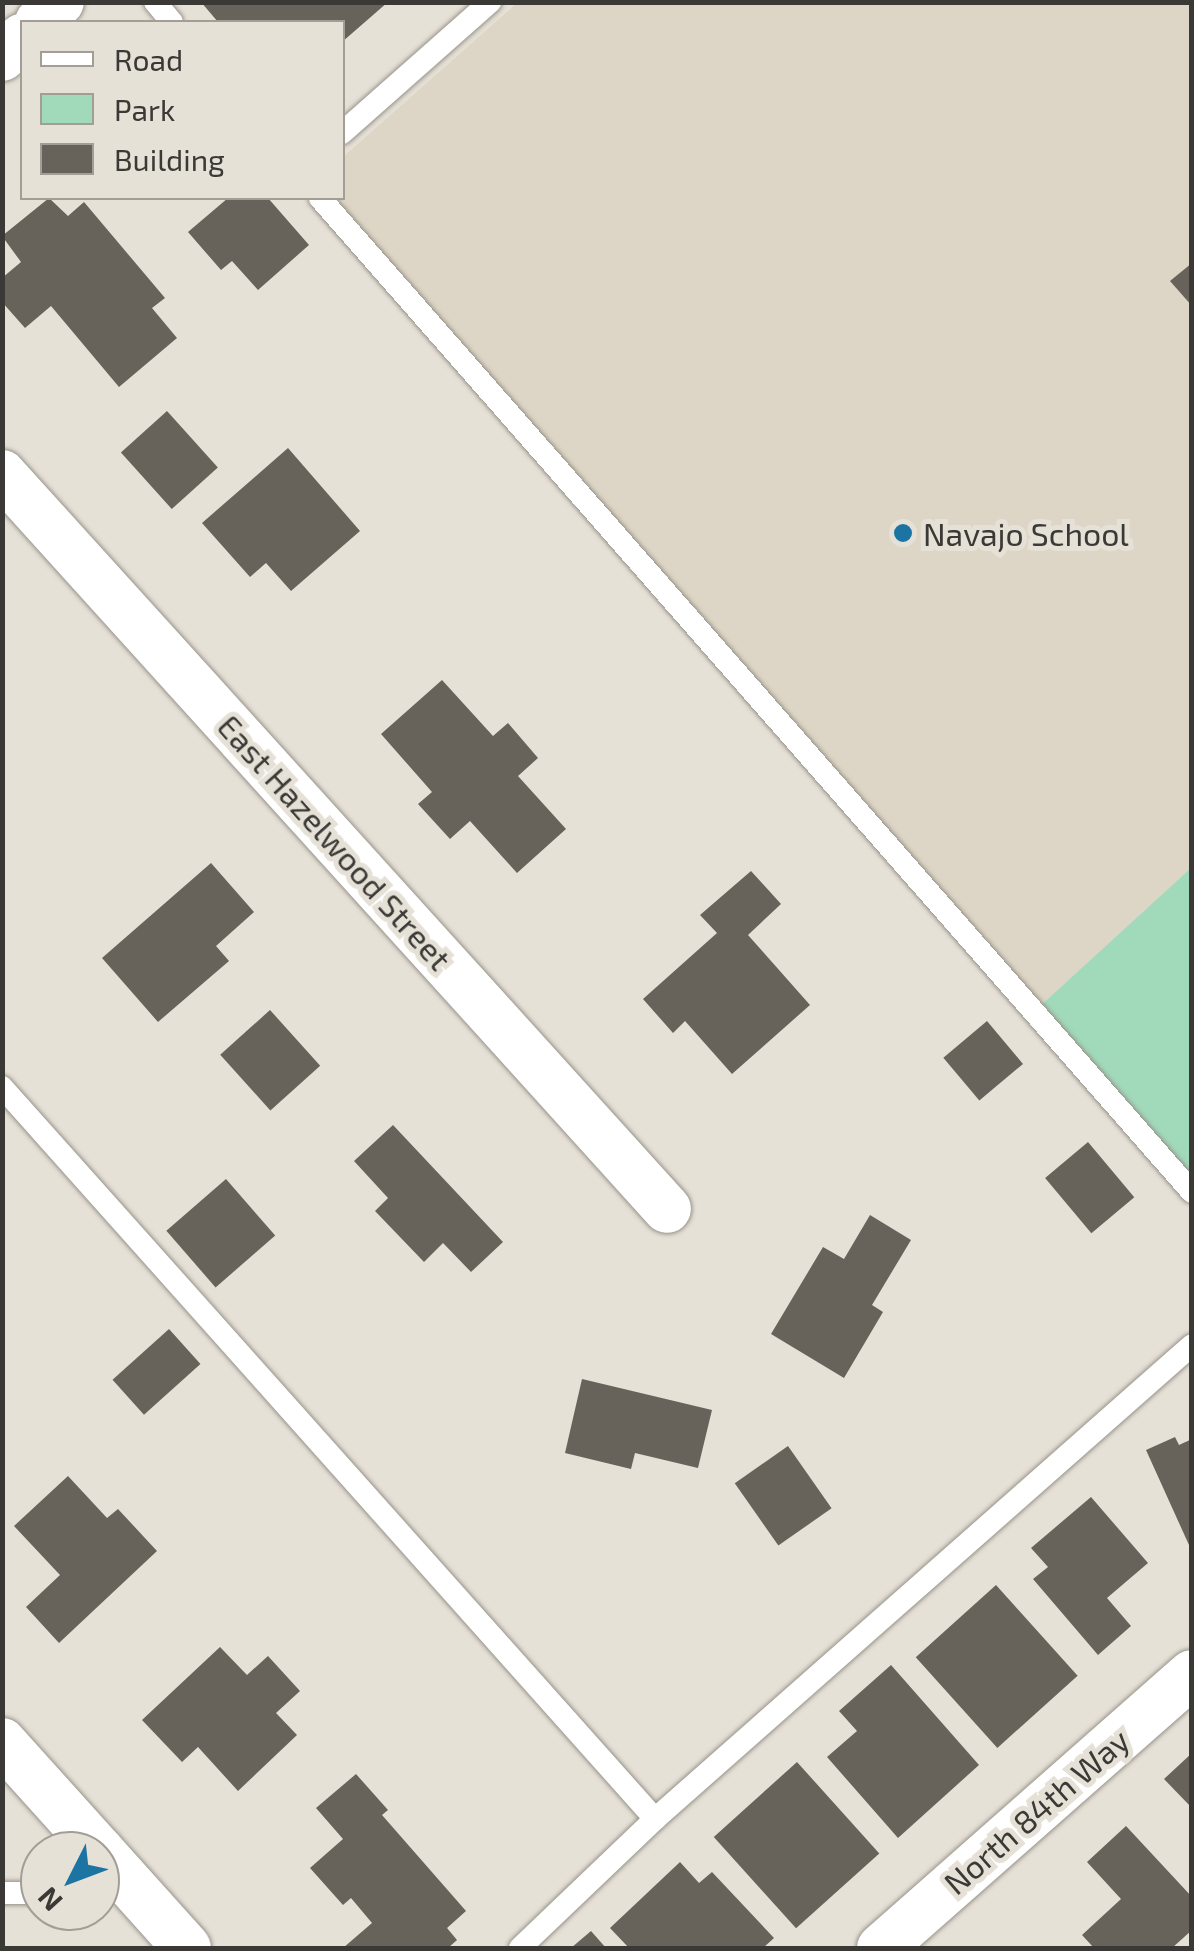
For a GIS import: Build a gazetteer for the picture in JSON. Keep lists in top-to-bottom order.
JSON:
{
  "streets": {
    "street": ["East Hazelwood Street", "North 84th Way"]
  },
  "places": ["Navajo School"],
  "legend": ["Road", "Park", "Building"],
  "north": "bottom left"
}
